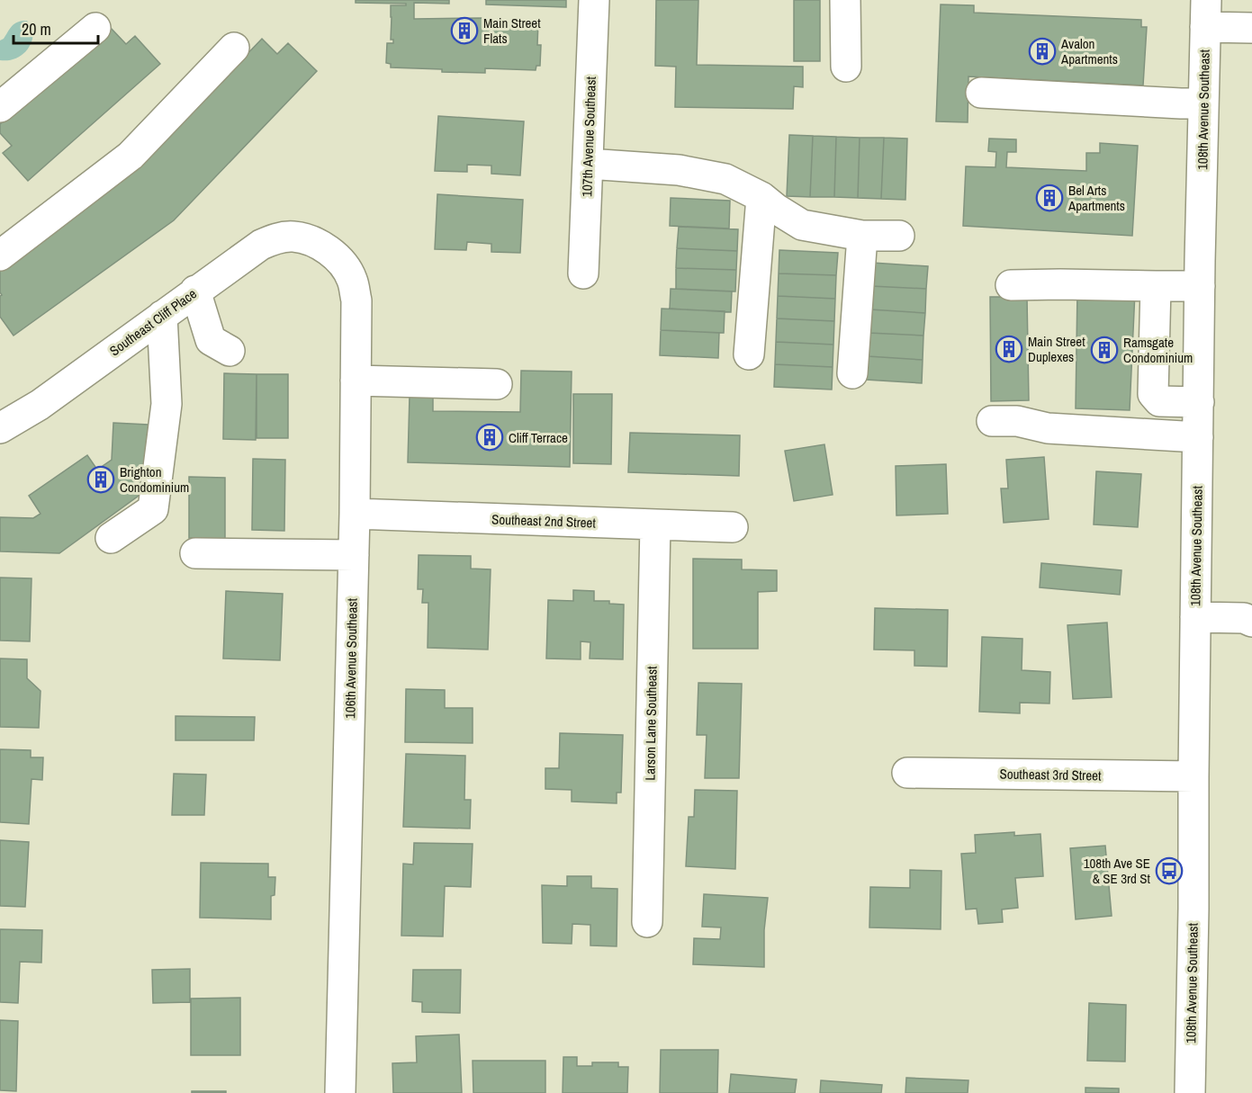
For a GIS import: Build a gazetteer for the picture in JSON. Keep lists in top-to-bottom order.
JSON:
{
  "streets": {
    "street": [
      "108th Avenue Southeast",
      "107th Avenue Southeast",
      "Southeast Cliff Place",
      "Southeast 2nd Street",
      "106th Avenue Southeast",
      "Larson Lane Southeast",
      "Southeast 3rd Street"
    ]
  },
  "crossings": [
    ["108th Avenue Southeast", "Southeast 3rd Street"],
    ["Southeast Cliff Place", "106th Avenue Southeast"],
    ["Southeast 2nd Street", "106th Avenue Southeast"],
    ["Southeast 2nd Street", "Larson Lane Southeast"]
  ],
  "places": {
    "building": [
      "Main Street Flats",
      "Avalon Apartments",
      "Bel Arts Apartments",
      "Main Street Duplexes",
      "Ramsgate Condominium",
      "Cliff Terrace",
      "Brighton Condominium"
    ],
    "bus stop": ["108th Ave SE & SE 3rd St"]
  },
  "scale_bar": "20 m"
}
